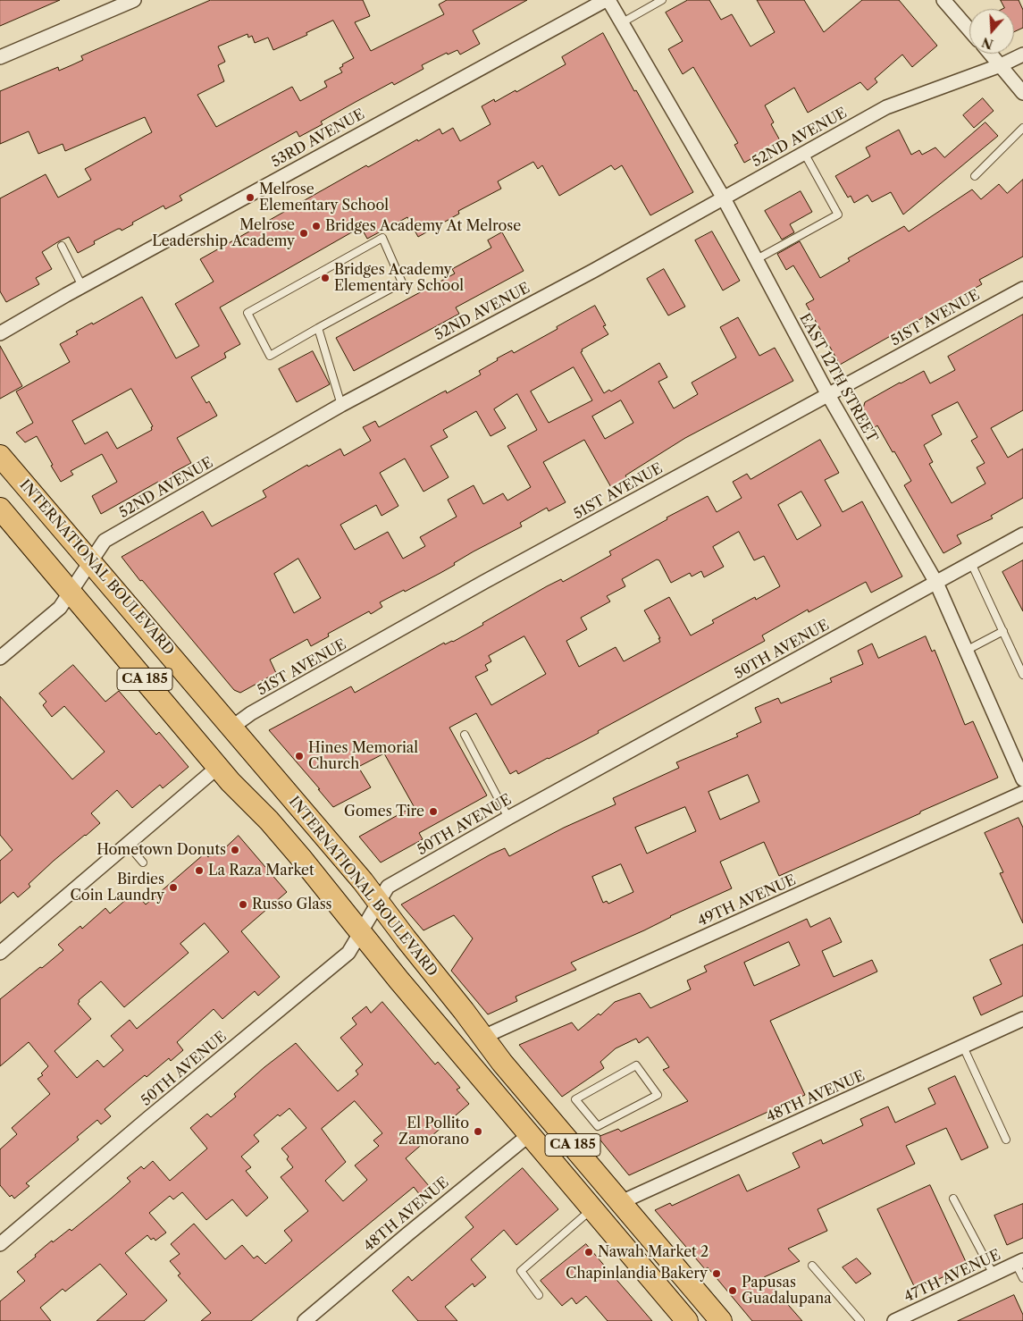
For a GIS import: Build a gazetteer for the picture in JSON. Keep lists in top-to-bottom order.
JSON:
{
  "streets": {
    "main road": ["INTERNATIONAL BOULEVARD", "CA 185"],
    "street": [
      "52ND AVENUE",
      "53RD AVENUE",
      "51ST AVENUE",
      "EAST 12TH STREET",
      "50TH AVENUE",
      "49TH AVENUE",
      "48TH AVENUE",
      "47TH AVENUE"
    ]
  },
  "crossings": [
    ["52ND AVENUE", "EAST 12TH STREET"],
    ["52ND AVENUE", "INTERNATIONAL BOULEVARD"],
    ["53RD AVENUE", "EAST 12TH STREET"],
    ["51ST AVENUE", "EAST 12TH STREET"],
    ["51ST AVENUE", "INTERNATIONAL BOULEVARD"],
    ["EAST 12TH STREET", "50TH AVENUE"],
    ["INTERNATIONAL BOULEVARD", "50TH AVENUE"],
    ["INTERNATIONAL BOULEVARD", "49TH AVENUE"],
    ["INTERNATIONAL BOULEVARD", "48TH AVENUE"]
  ],
  "places": [
    "Melrose Elementary School",
    "Bridges Academy At Melrose",
    "Melrose Leadership Academy",
    "Bridges Academy Elementary School",
    "Hines Memorial Church",
    "Gomes Tire",
    "Hometown Donuts",
    "La Raza Market",
    "Birdies Coin Laundry",
    "Russo Glass",
    "El Pollito Zamorano",
    "Nawah Market 2",
    "Chapinlandia Bakery",
    "Papusas Guadalupana"
  ],
  "north": "bottom"
}
